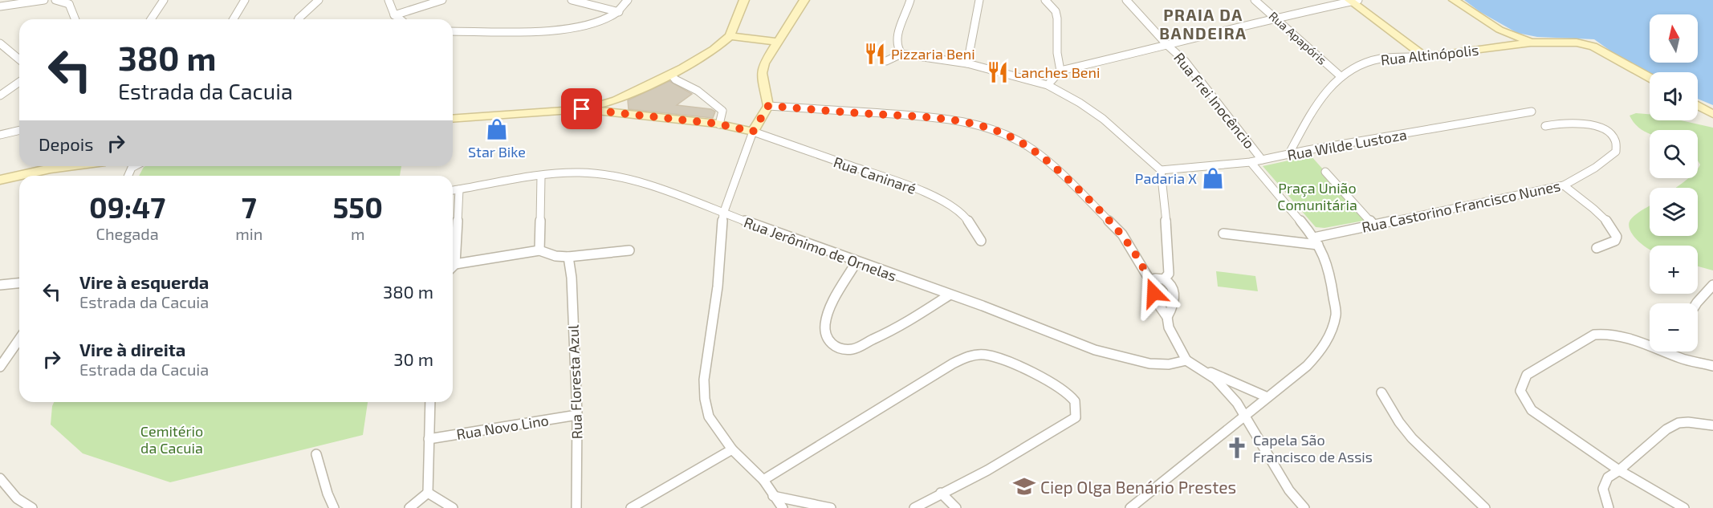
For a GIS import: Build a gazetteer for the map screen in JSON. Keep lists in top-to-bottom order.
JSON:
{
  "streets": {
    "main road": ["Rua Altinópolis"],
    "street": [
      "Rua Apapóris",
      "Rua Frei Inocêncio",
      "Rua Wilde Lustoza",
      "Rua Caninaré",
      "Rua Castorino Francisco Nunes",
      "Rua Jerônimo de Ornelas",
      "Rua Floresta Azul",
      "Rua Novo Lino"
    ]
  },
  "crossings": [
    ["Rua Apapóris", "Rua Altinópolis"],
    ["Rua Altinópolis", "Rua Wilde Lustoza"],
    ["Rua Frei Inocêncio", "Rua Wilde Lustoza"],
    ["Rua Floresta Azul", "Rua Novo Lino"]
  ],
  "districts": ["PRAIA DA BANDEIRA"],
  "parks": ["Praça União Comunitária", "Cemitério da Cacuia"],
  "places": {
    "restaurant": ["Pizzaria Beni", "Lanches Beni"],
    "shop": ["Star Bike", "Padaria X"],
    "church": ["Capela São Francisco de Assis"],
    "school or university": ["Ciep Olga Benário Prestes"]
  },
  "north": "top",
  "page": {
    "map_buttons": ["+", "−"],
    "turn": ["380 m", "Estrada da Cacuia"],
    "then": "Depois",
    "eta": [
      "09:47",
      "Chegada",
      "7",
      "min",
      "550",
      "m"
    ],
    "list": [
      {
        "name": "Vire à esquerda",
        "note": "Estrada da Cacuia",
        "value": "380 m"
      },
      {
        "name": "Vire à direita",
        "note": "Estrada da Cacuia",
        "value": "30 m"
      }
    ]
  }
}
